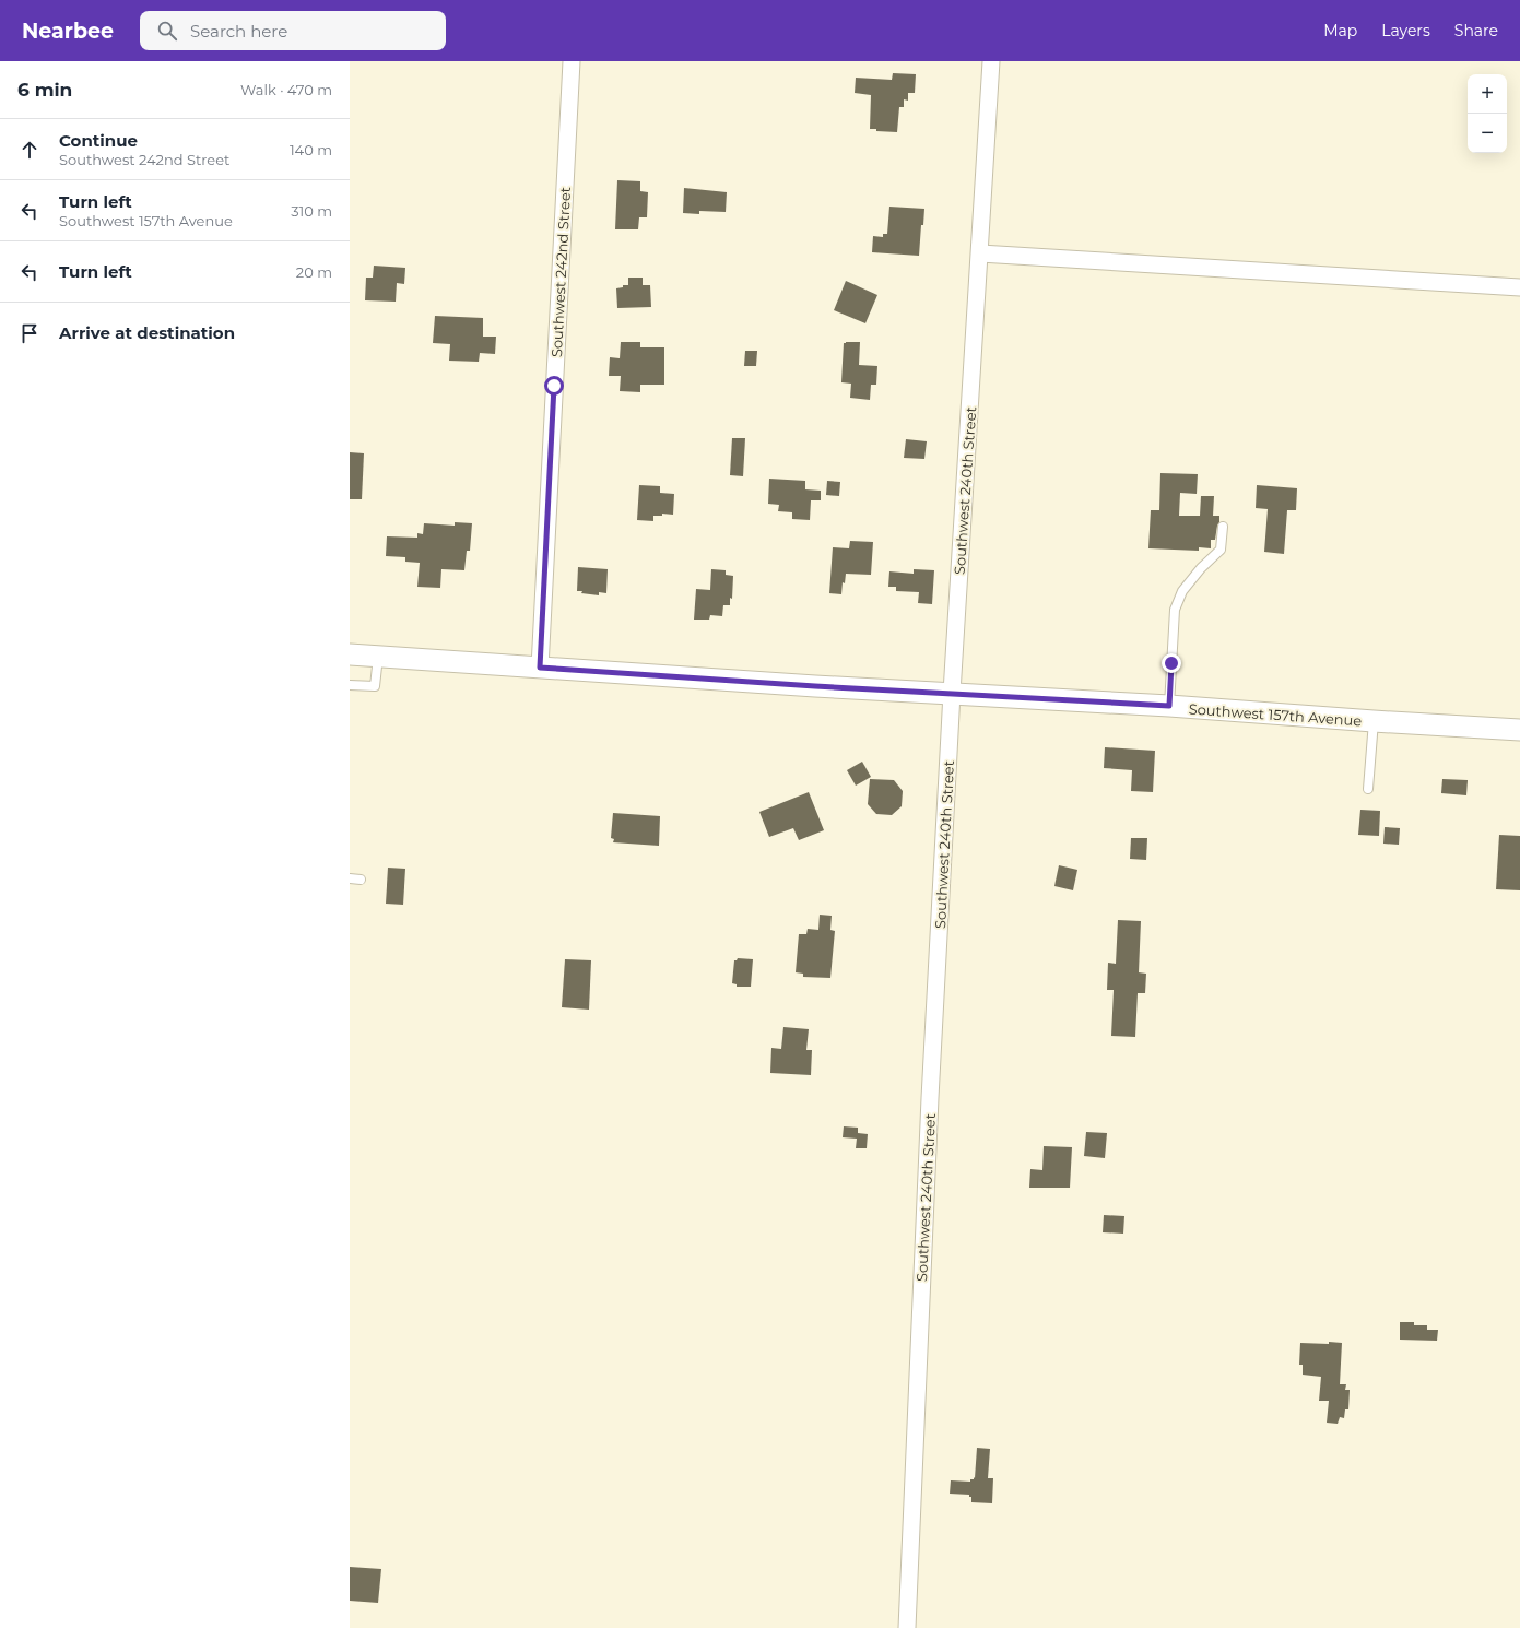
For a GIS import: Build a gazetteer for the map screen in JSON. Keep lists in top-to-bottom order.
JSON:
{
  "streets": {
    "street": ["Southwest 242nd Street", "Southwest 240th Street", "Southwest 157th Avenue"]
  },
  "crossings": [
    ["Southwest 242nd Street", "Southwest 157th Avenue"],
    ["Southwest 240th Street", "Southwest 157th Avenue"]
  ],
  "page": {
    "header": "Nearbee",
    "search": "Search here",
    "nav": ["Map", "Layers", "Share"],
    "heading": ["6 min", "Walk · 470 m"],
    "map_buttons": ["+", "−"],
    "list": [
      ["Continue", "Southwest 242nd Street", "140 m"],
      ["Turn left", "Southwest 157th Avenue", "310 m"],
      ["Turn left", "20 m"],
      "Arrive at destination"
    ]
  }
}
